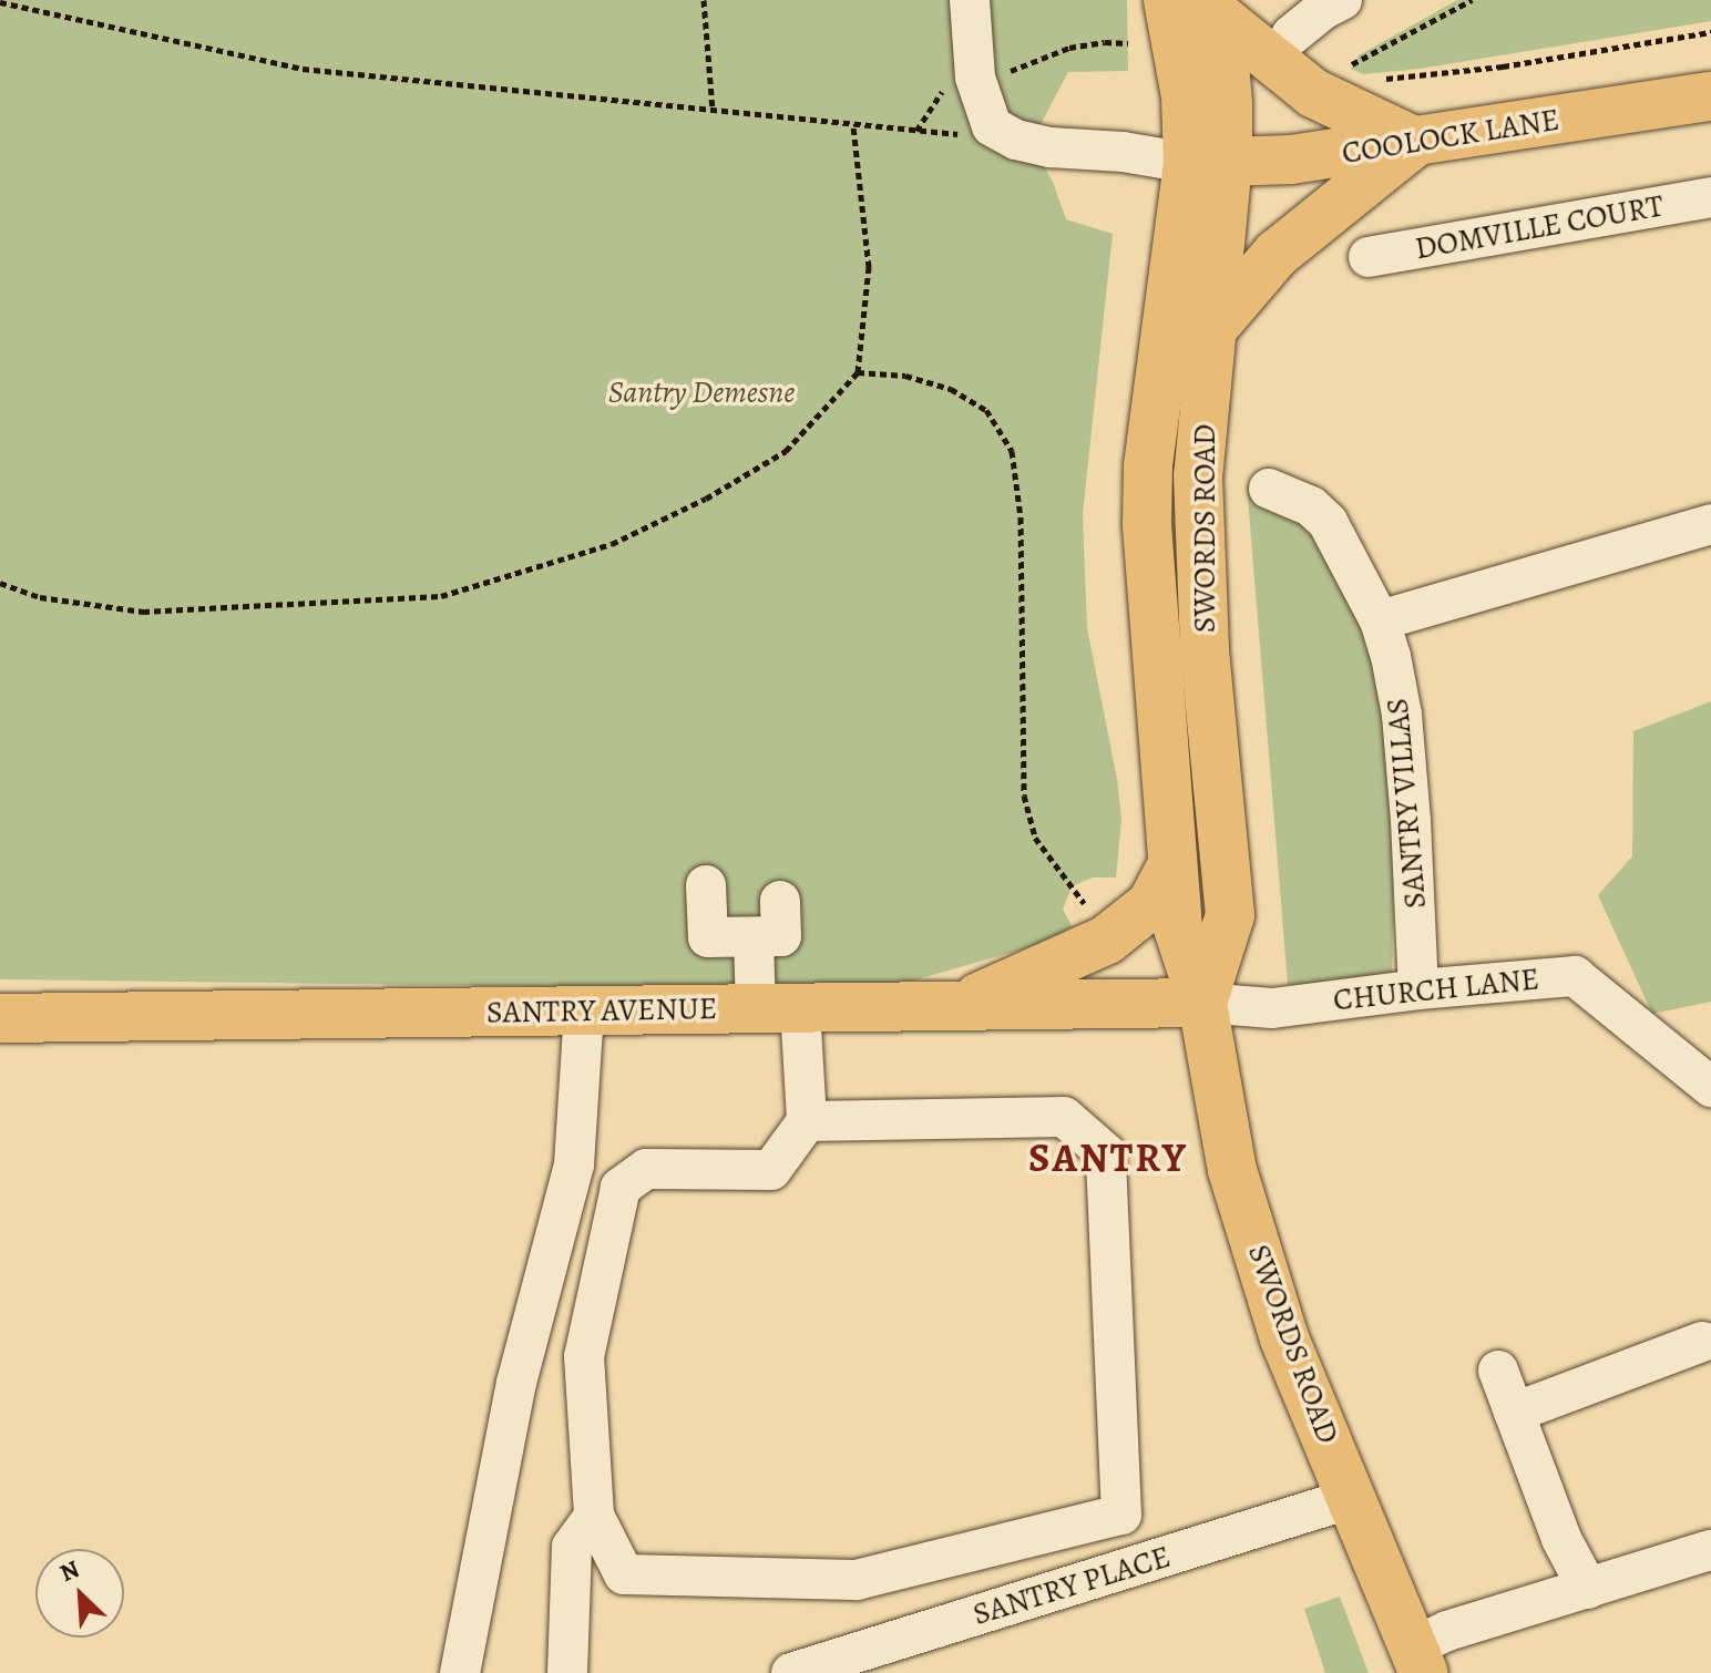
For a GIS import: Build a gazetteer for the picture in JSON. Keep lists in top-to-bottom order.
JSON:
{
  "streets": {
    "main road": ["COOLOCK LANE", "SWORDS ROAD", "SANTRY AVENUE"],
    "street": [
      "DOMVILLE COURT",
      "SANTRY VILLAS",
      "CHURCH LANE",
      "SANTRY PLACE"
    ]
  },
  "crossings": [
    ["COOLOCK LANE", "SWORDS ROAD"],
    ["SWORDS ROAD", "CHURCH LANE"],
    ["SWORDS ROAD", "SANTRY AVENUE"],
    ["SWORDS ROAD", "SANTRY PLACE"],
    ["SANTRY VILLAS", "CHURCH LANE"],
    ["CHURCH LANE", "SANTRY AVENUE"]
  ],
  "districts": ["SANTRY"],
  "parks": ["Santry Demesne"],
  "north": "top left"
}
